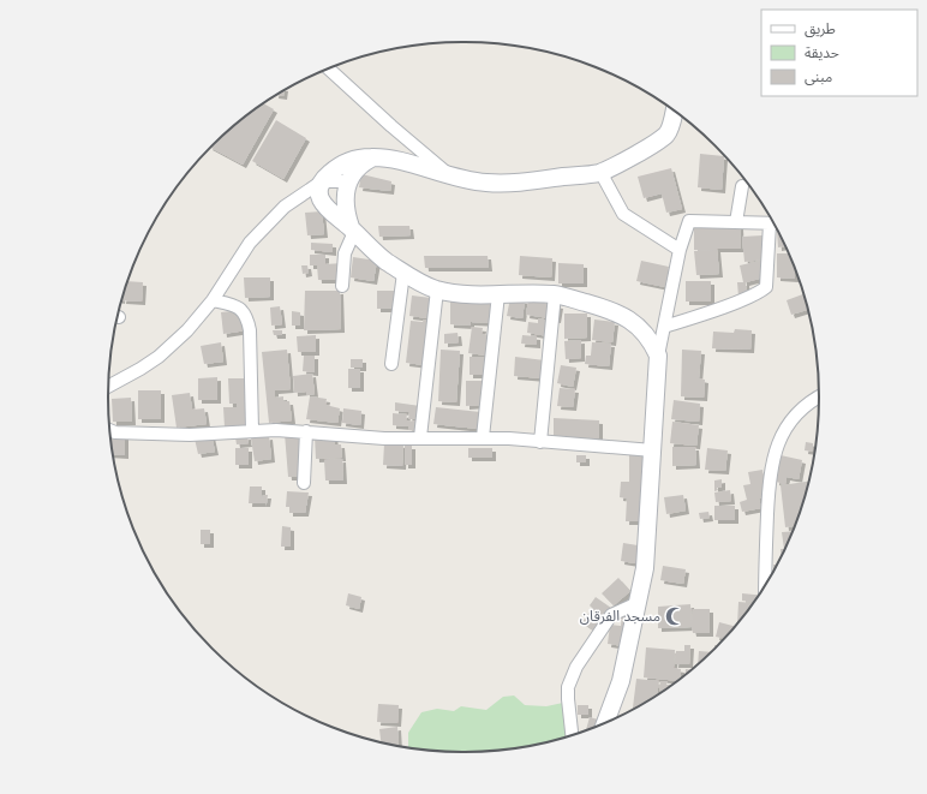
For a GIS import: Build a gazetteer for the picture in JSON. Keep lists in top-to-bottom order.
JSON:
{
  "places": {
    "mosque": ["مسجد الفرقان"]
  },
  "legend": ["طريق", "حديقة", "مبنى"]
}
